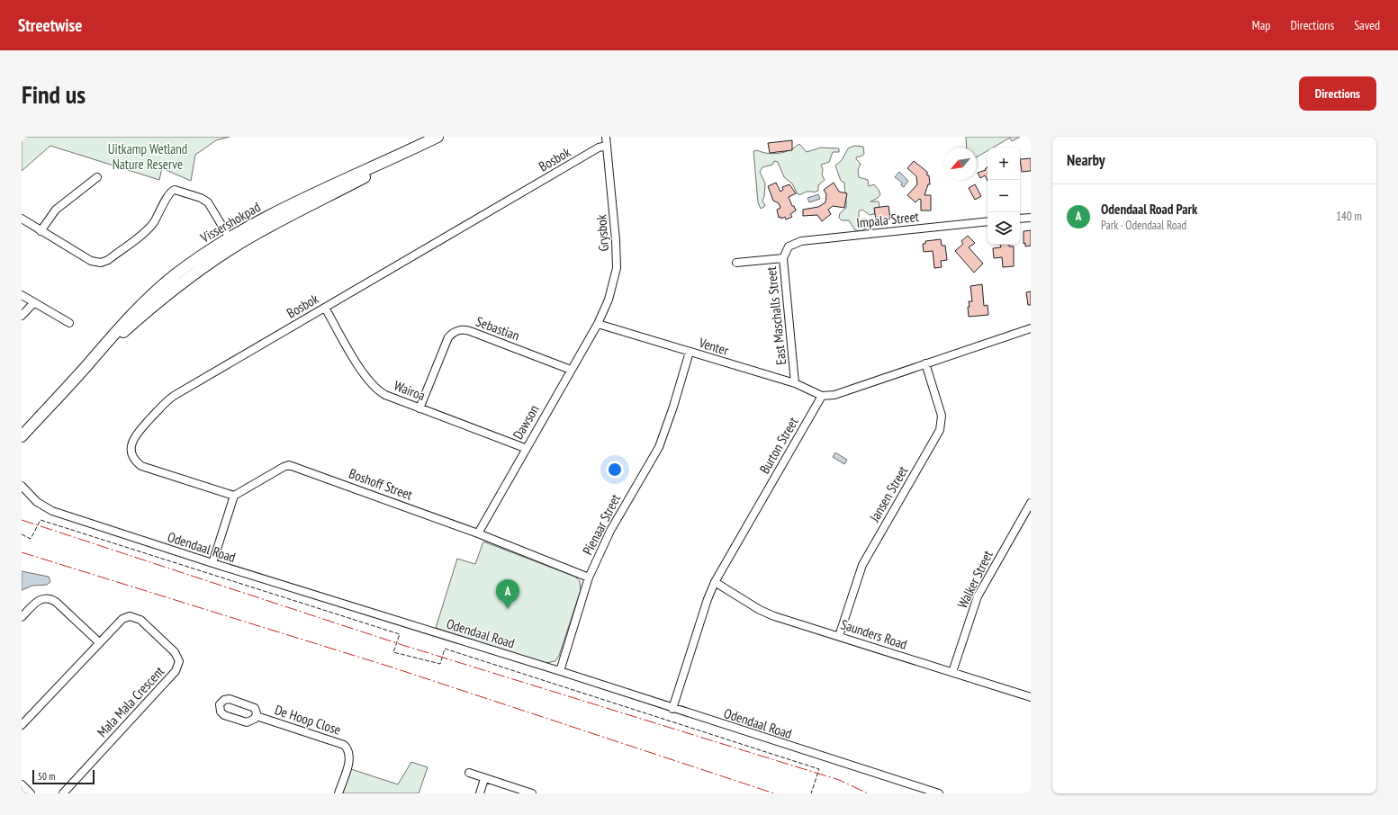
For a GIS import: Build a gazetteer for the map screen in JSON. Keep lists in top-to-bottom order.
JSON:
{
  "streets": {
    "main road": ["Vissershokpad"],
    "street": [
      "Bosbok",
      "Impala Street",
      "Grysbok",
      "East Maschalls Street",
      "Sebastian",
      "Venter",
      "Wairoa",
      "Dawson",
      "Burton Street",
      "Boshoff Street",
      "Jansen Street",
      "Pienaar Street",
      "Odendaal Road",
      "Walker Street",
      "Saunders Road",
      "Mala Mala Crescent",
      "De Hoop Close"
    ]
  },
  "crossings": [
    ["Bosbok", "Grysbok"],
    ["Bosbok", "Wairoa"],
    ["Bosbok", "Boshoff Street"],
    ["Impala Street", "East Maschalls Street"],
    ["Grysbok", "Venter"],
    ["Grysbok", "Dawson"],
    ["East Maschalls Street", "Venter"],
    ["Sebastian", "Wairoa"],
    ["Sebastian", "Dawson"],
    ["Venter", "Dawson"],
    ["Venter", "Burton Street"],
    ["Venter", "Pienaar Street"],
    ["Wairoa", "Dawson"],
    ["Dawson", "Boshoff Street"],
    ["Burton Street", "Odendaal Road"],
    ["Burton Street", "Saunders Road"],
    ["Boshoff Street", "Pienaar Street"],
    ["Jansen Street", "Saunders Road"],
    ["Pienaar Street", "Odendaal Road"],
    ["Walker Street", "Saunders Road"]
  ],
  "parks": ["Uitkamp Wetland Nature Reserve"],
  "scale_bar": "50 m",
  "north": "bottom left",
  "page": {
    "header": "Streetwise",
    "nav": ["Map", "Directions", "Saved"],
    "buttons": "Directions",
    "title": "Find us",
    "heading": "Nearby",
    "map_buttons": ["+", "−"],
    "list": [
      {
        "mark": "A",
        "name": "Odendaal Road Park",
        "note": "Park · Odendaal Road",
        "value": "140 m"
      }
    ],
    "pins": "A",
    "scale": "50 m"
  }
}
